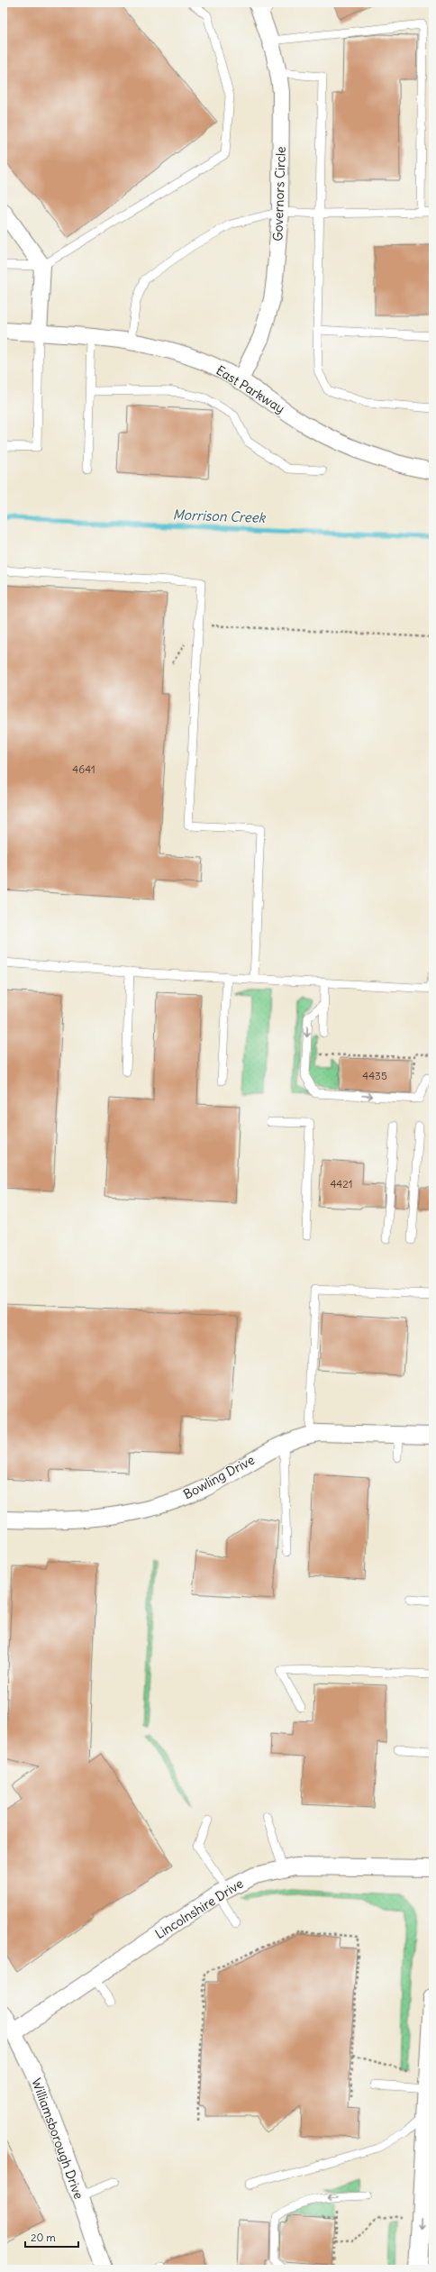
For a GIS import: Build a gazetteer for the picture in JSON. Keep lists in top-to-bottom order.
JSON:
{
  "streets": {
    "street": [
      "Governors Circle",
      "East Parkway",
      "Bowling Drive",
      "Lincolnshire Drive",
      "Williamsborough Drive"
    ]
  },
  "crossings": [
    ["Governors Circle", "East Parkway"],
    ["Lincolnshire Drive", "Williamsborough Drive"]
  ],
  "water": ["Morrison Creek"],
  "house_numbers": ["4641", "4435", "4421"],
  "scale_bar": "20 m"
}
